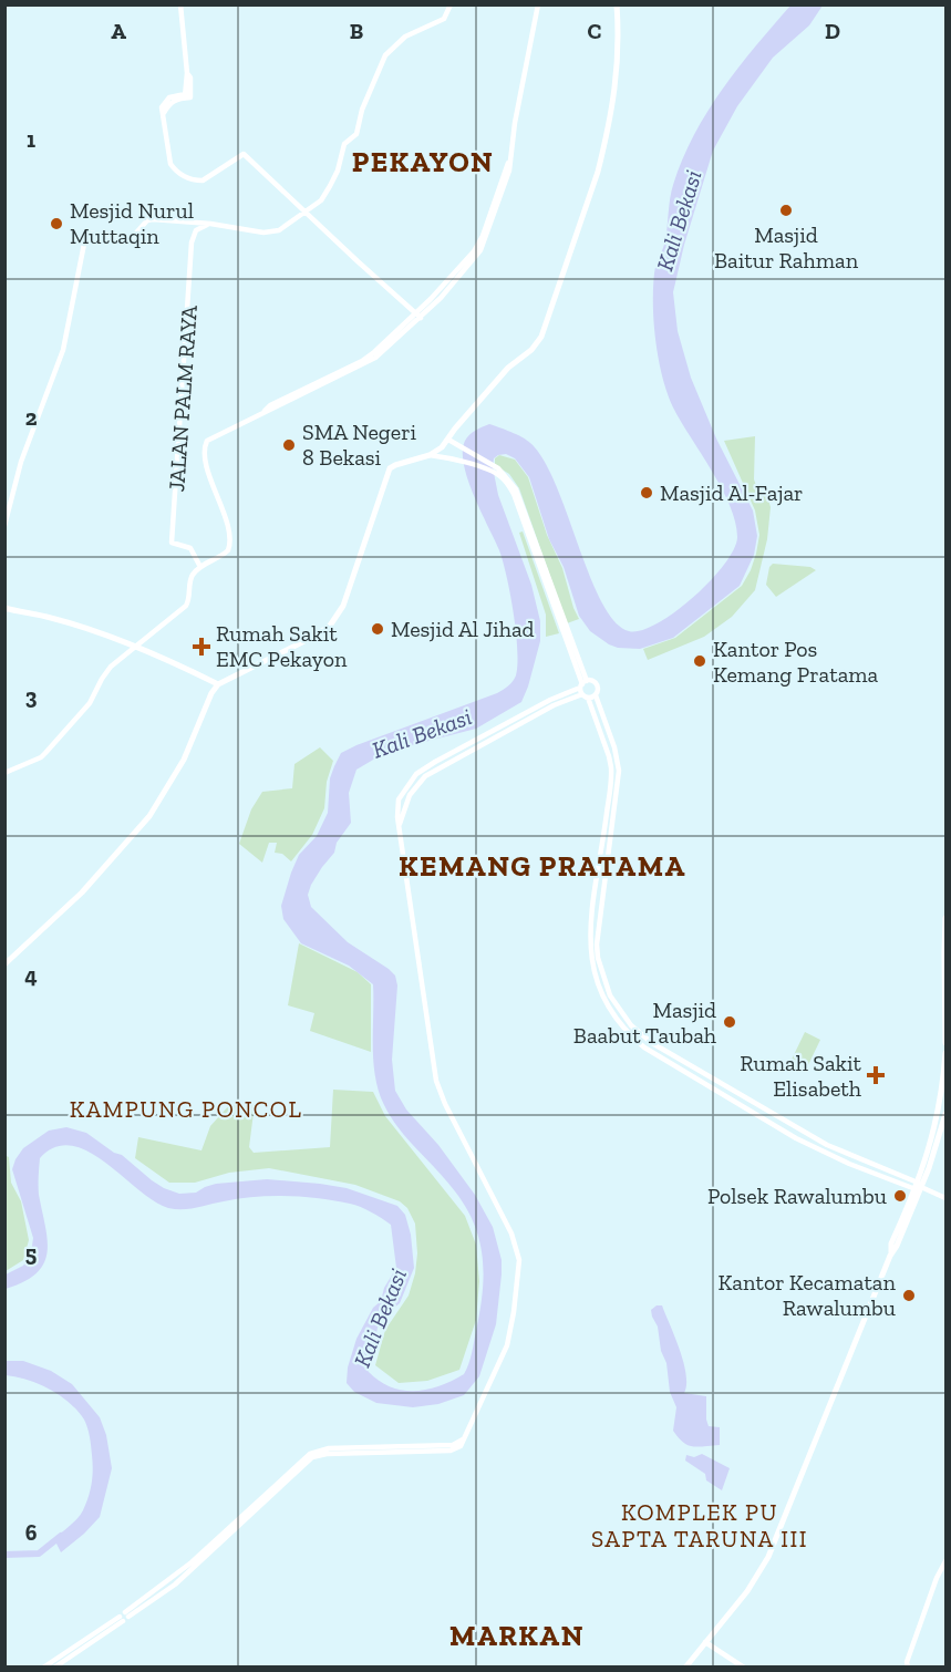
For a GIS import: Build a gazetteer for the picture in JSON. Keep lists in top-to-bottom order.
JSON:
{
  "streets": {
    "street": ["JALAN PALM RAYA"]
  },
  "districts": [
    "PEKAYON",
    "KEMANG PRATAMA",
    "KAMPUNG PONCOL",
    "KOMPLEK PU SAPTA TARUNA III",
    "MARKAN"
  ],
  "water": ["Kali Bekasi"],
  "places": {
    "other": [
      "Masjid Baitur Rahman",
      "Mesjid Nurul Muttaqin",
      "SMA Negeri 8 Bekasi",
      "Masjid Al-Fajar",
      "Mesjid Al Jihad",
      "Kantor Pos Kemang Pratama",
      "Masjid Baabut Taubah",
      "Polsek Rawalumbu",
      "Kantor Kecamatan Rawalumbu"
    ],
    "health": ["Rumah Sakit EMC Pekayon", "Rumah Sakit Elisabeth"]
  },
  "grid": {
    "columns": [
      "A",
      "B",
      "C",
      "D"
    ],
    "rows": [
      "1",
      "2",
      "3",
      "4",
      "5",
      "6"
    ]
  }
}
